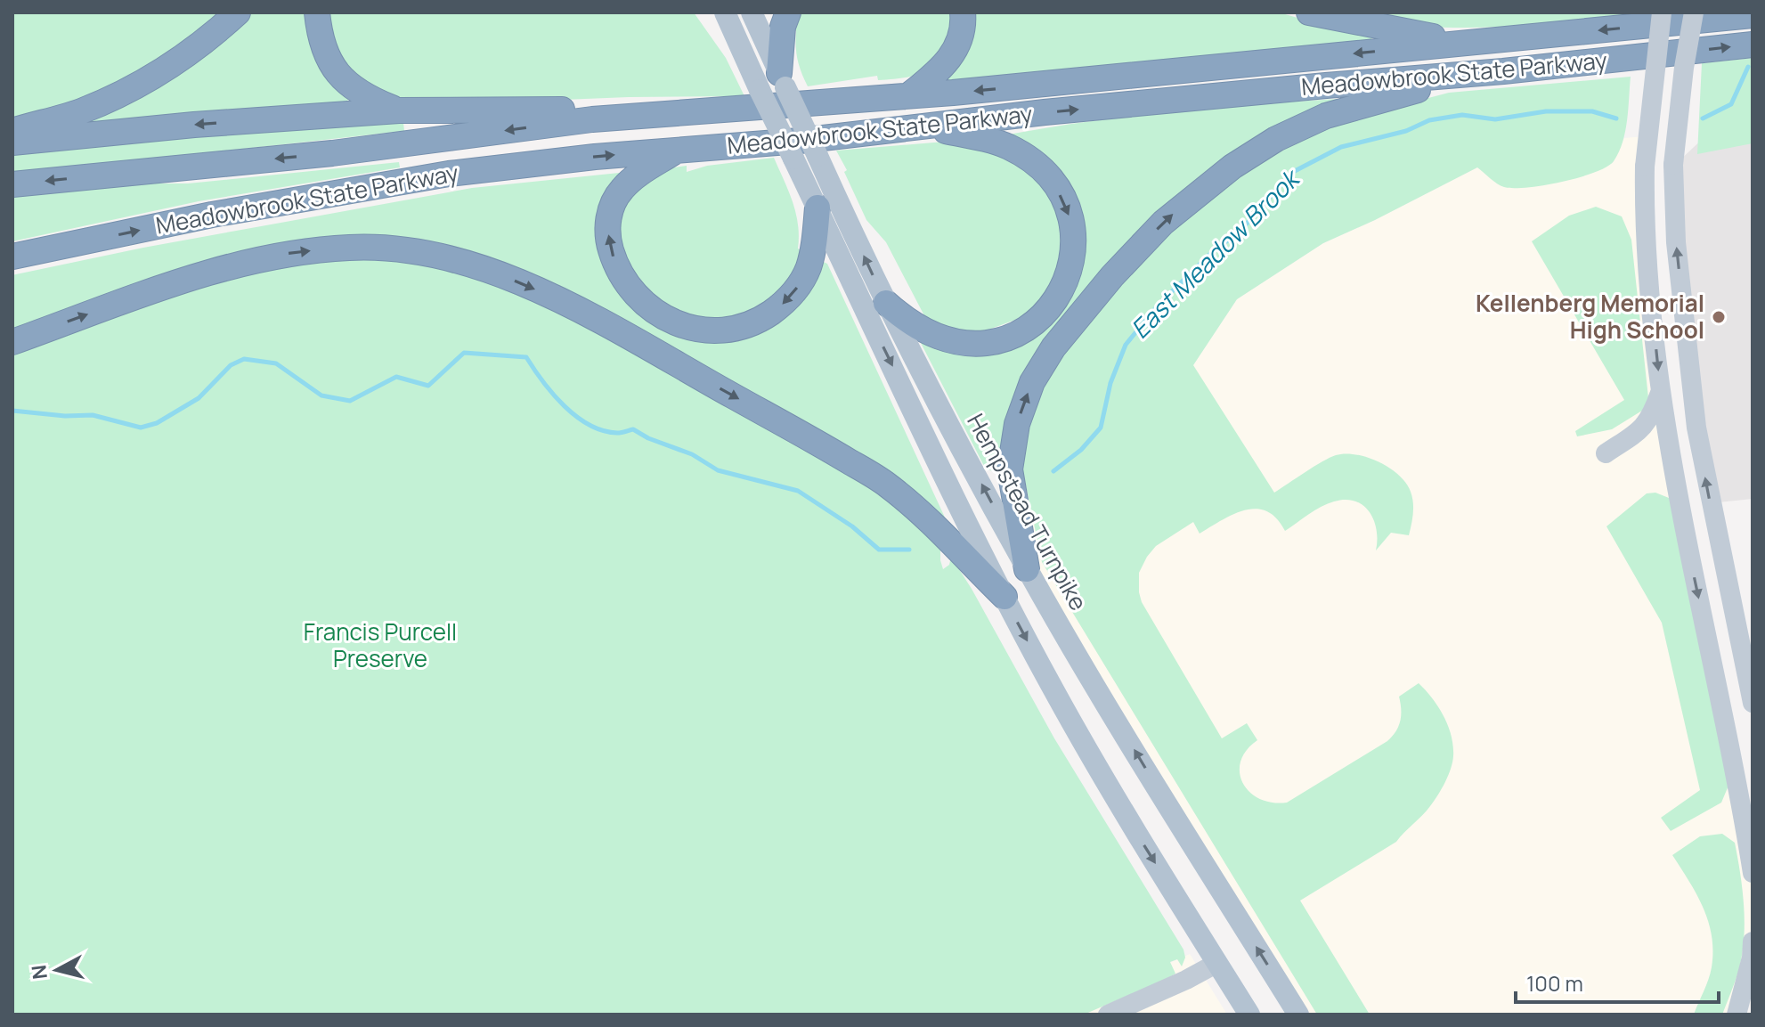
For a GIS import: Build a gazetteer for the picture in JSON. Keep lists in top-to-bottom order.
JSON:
{
  "streets": {
    "highway": ["Meadowbrook State Parkway"],
    "main road": ["Hempstead Turnpike"]
  },
  "water": ["East Meadow Brook"],
  "parks": ["Francis Purcell Preserve"],
  "places": ["Kellenberg Memorial High School"],
  "scale_bar": "100 m",
  "north": "left"
}
